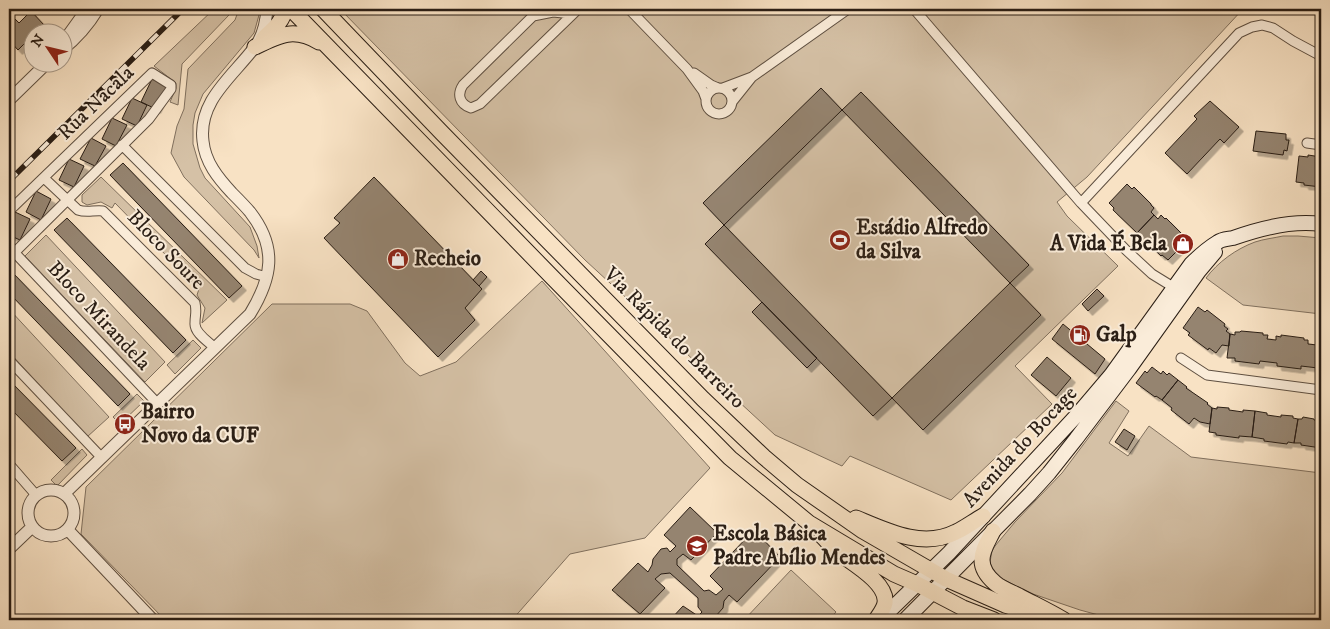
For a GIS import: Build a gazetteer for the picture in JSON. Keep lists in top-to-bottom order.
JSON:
{
  "streets": {
    "highway": ["Via Rápida do Barreiro"],
    "main road": ["Avenida do Bocage"],
    "street": ["Rua Nacala", "Bloco Soure", "Bloco Mirandela"]
  },
  "crossings": [
    ["Rua Nacala", "Bloco Soure"],
    ["Rua Nacala", "Bloco Mirandela"],
    ["Via Rápida do Barreiro", "Avenida do Bocage"]
  ],
  "places": {
    "sports": ["Estádio Alfredo da Silva"],
    "shop": ["A Vida É Bela", "Recheio"],
    "fuel station": ["Galp"],
    "bus stop": ["Bairro Novo da CUF"],
    "school or university": ["Escola Básica Padre Abílio Mendes"]
  },
  "north": "top left"
}
